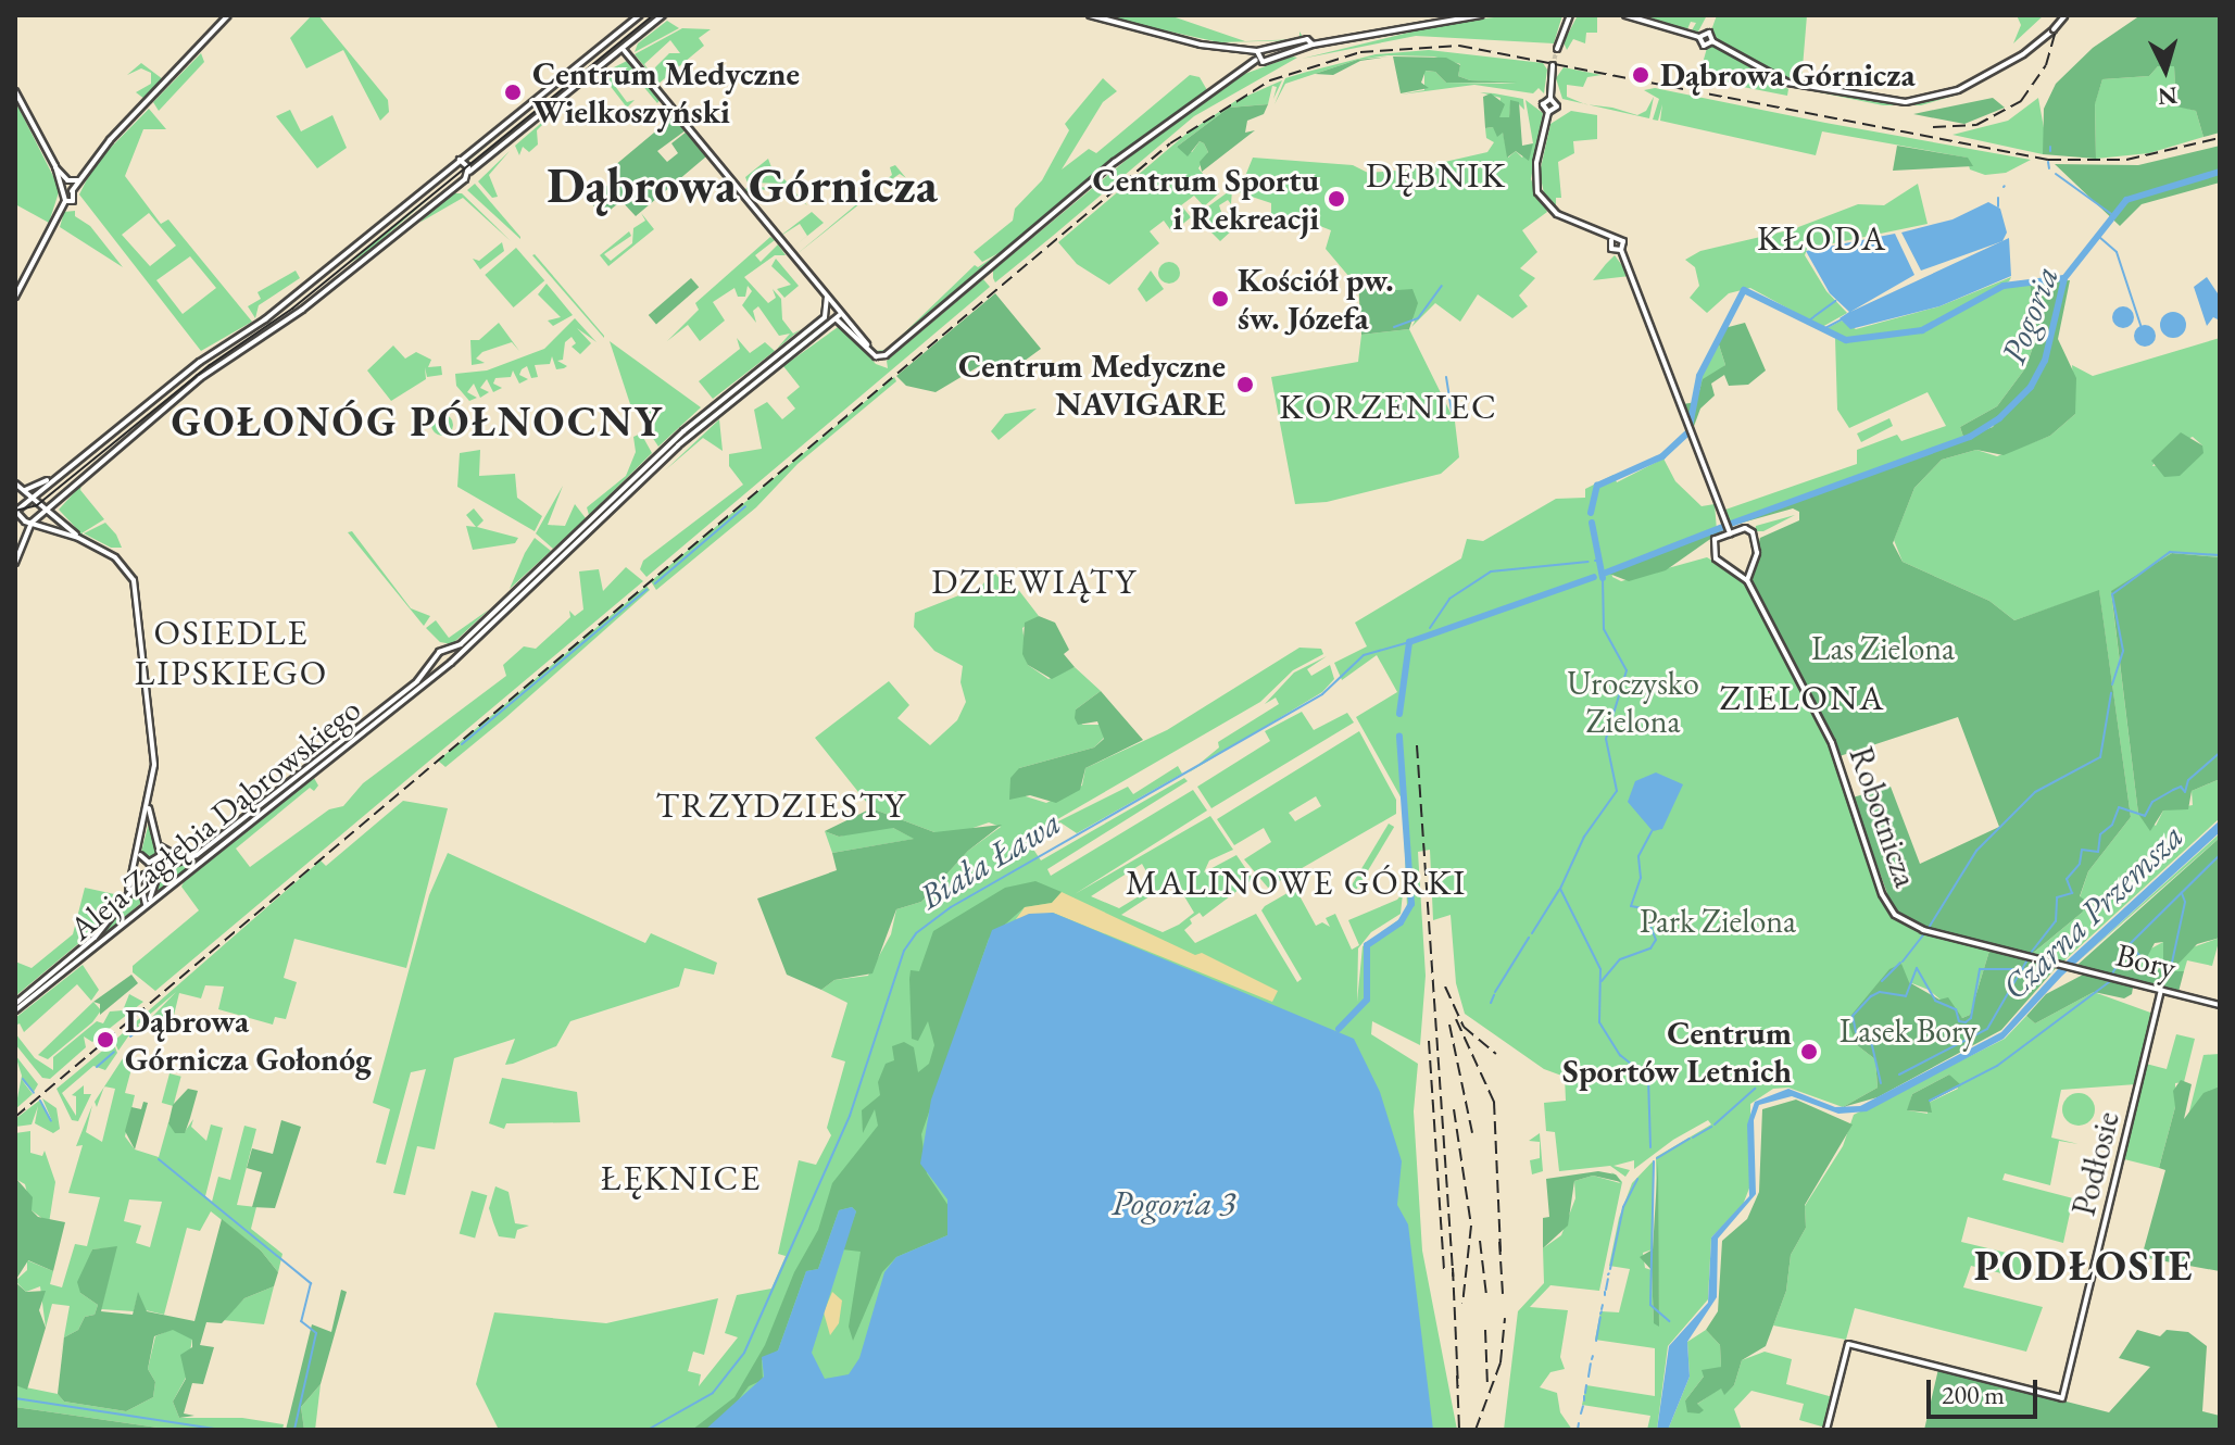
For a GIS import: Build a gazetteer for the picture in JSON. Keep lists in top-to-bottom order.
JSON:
{
  "streets": {
    "street": [
      "Robotnicza",
      "Aleja Zagłębia Dąbrowskiego",
      "Bory",
      "Podłosie"
    ]
  },
  "crossings": [
    ["Robotnicza", "Bory"],
    ["Bory", "Podłosie"]
  ],
  "districts": [
    "DĘBNIK",
    "Dąbrowa Górnicza",
    "KŁODA",
    "KORZENIEC",
    "GOŁONÓG PÓŁNOCNY",
    "DZIEWIĄTY",
    "OSIEDLE LIPSKIEGO",
    "ZIELONA",
    "TRZYDZIESTY",
    "MALINOWE GÓRKI",
    "ŁĘKNICE",
    "PODŁOSIE"
  ],
  "water": [
    "Pogoria",
    "Biała Ława",
    "Czarna Przemsza",
    "Pogoria 3"
  ],
  "parks": [
    "Las Zielona",
    "Uroczysko Zielona",
    "Park Zielona",
    "Lasek Bory"
  ],
  "places": [
    "Dąbrowa Górnicza",
    "Centrum Medyczne Wielkoszyński",
    "Centrum Sportu i Rekreacji",
    "Kościół pw. św. Józefa",
    "Centrum Medyczne NAVIGARE",
    "Dąbrowa Górnicza Gołonóg",
    "Centrum Sportów Letnich"
  ],
  "scale_bar": "200 m",
  "north": "bottom"
}
